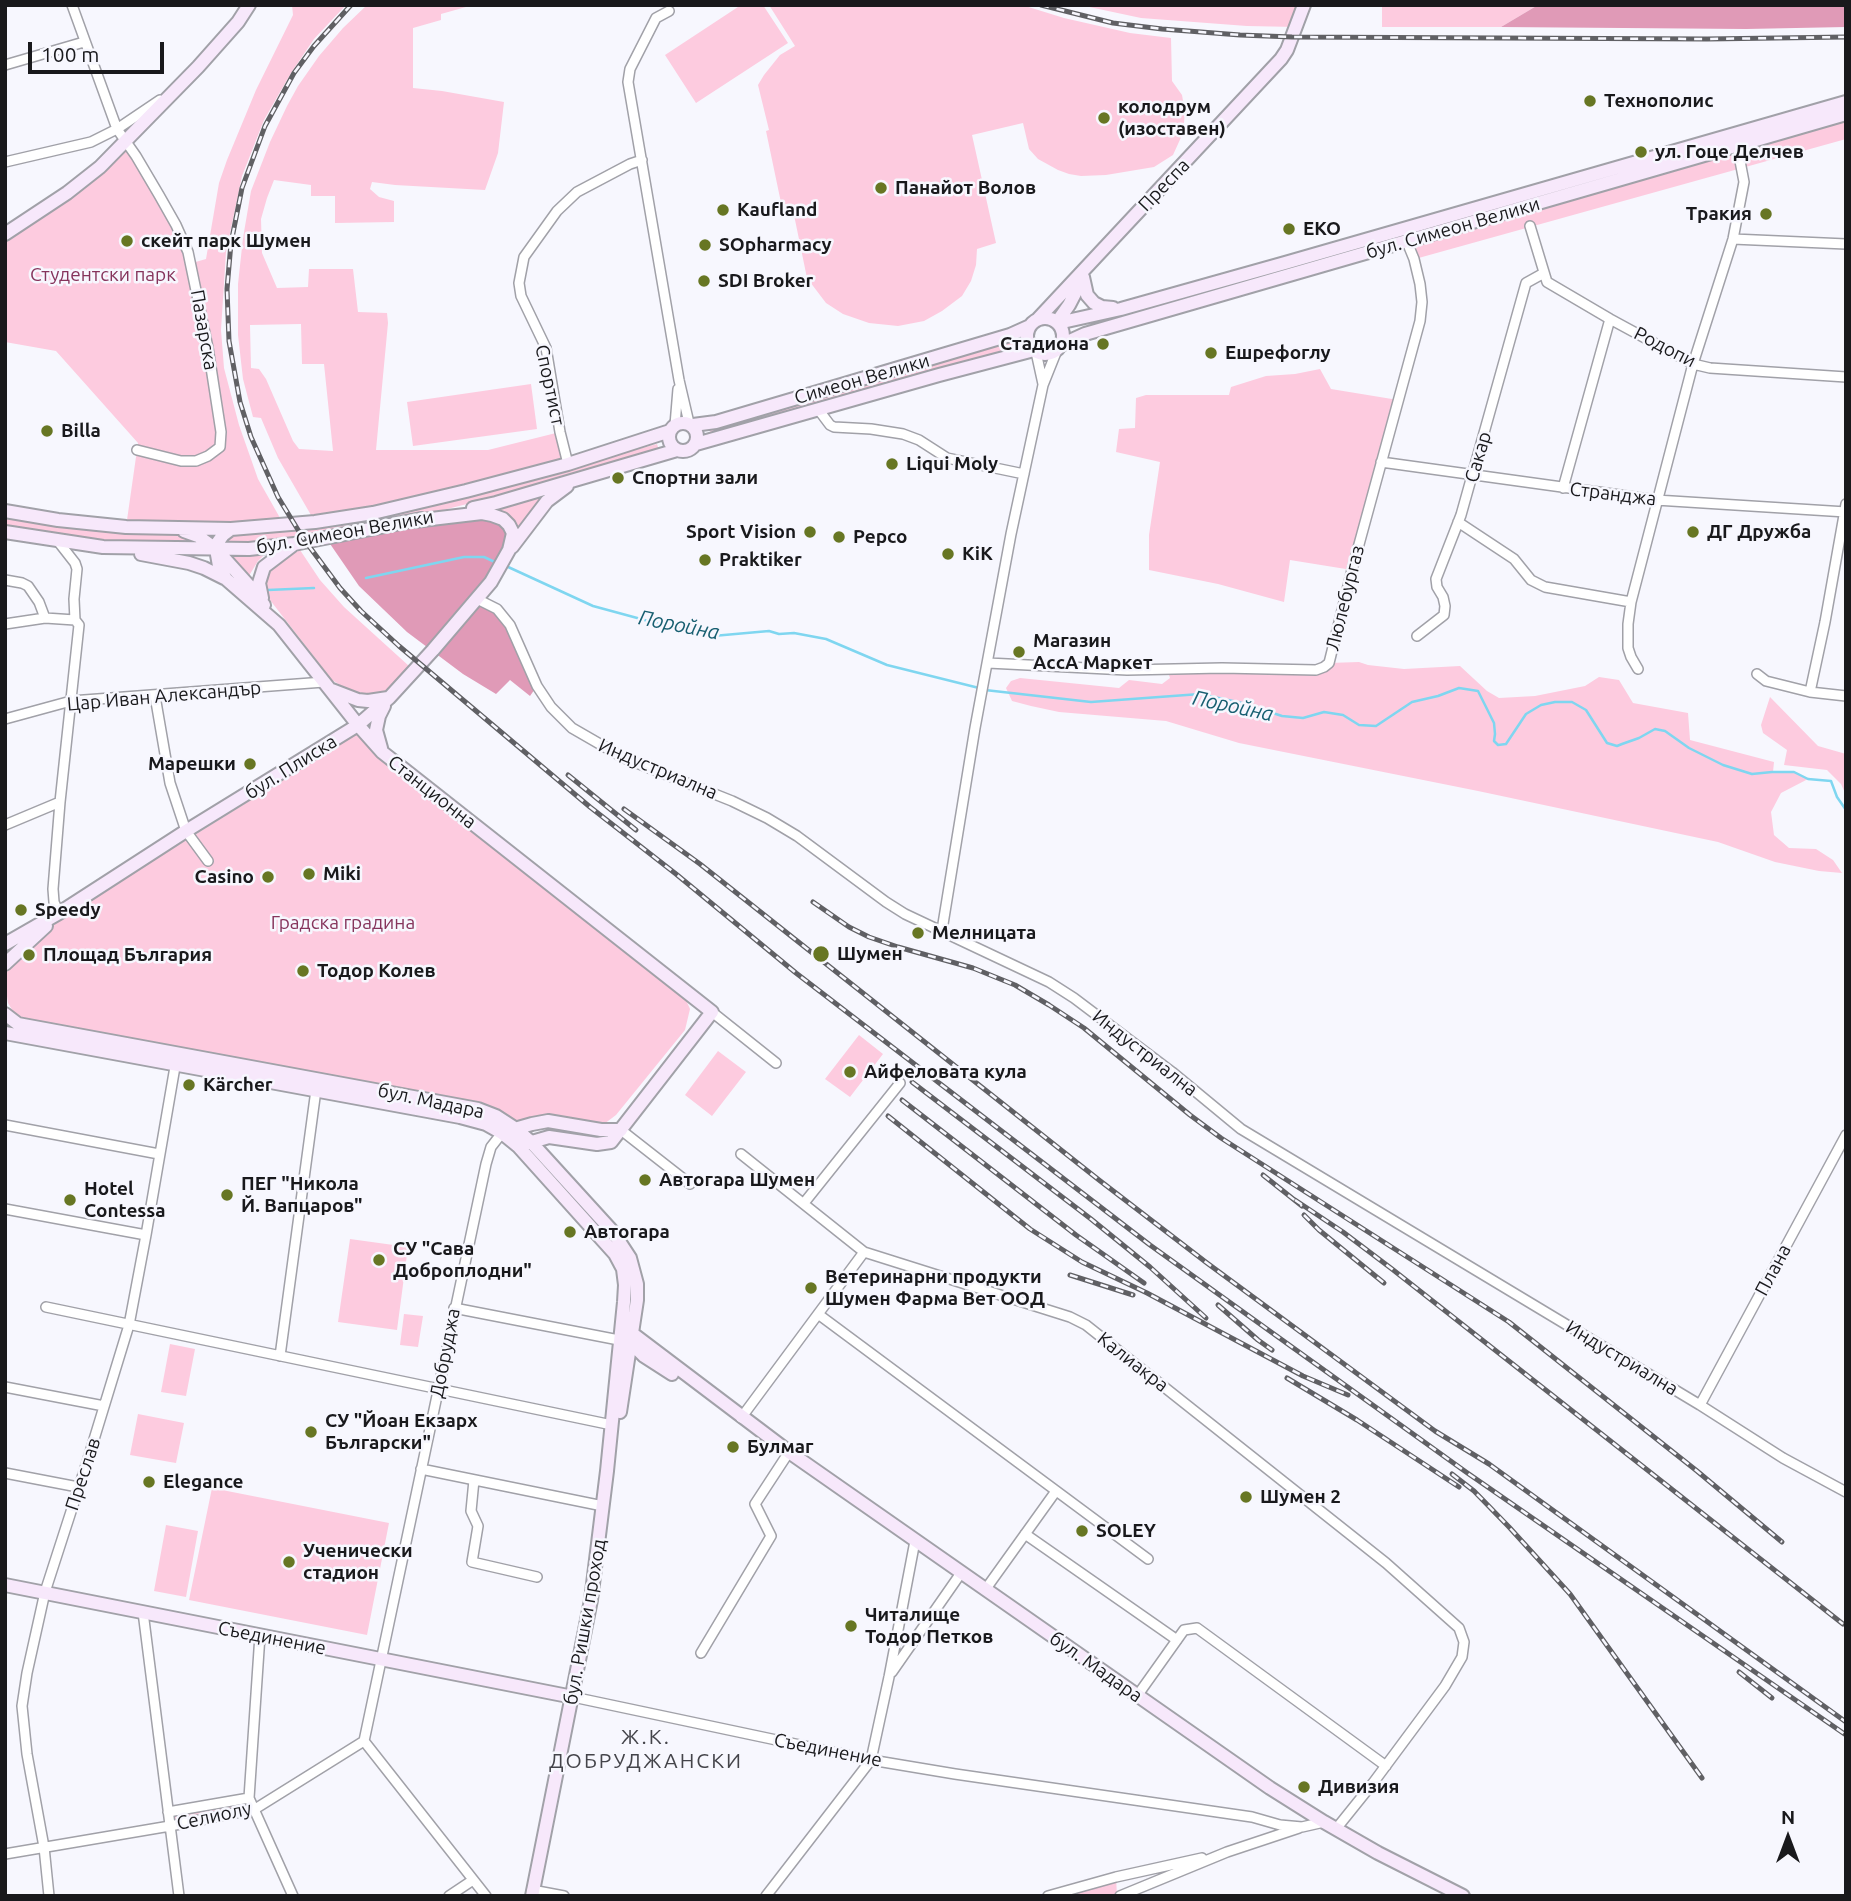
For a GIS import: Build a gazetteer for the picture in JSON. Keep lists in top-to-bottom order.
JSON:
{
  "streets": {
    "main road": [
      "Преспа",
      "бул. Симеон Велики",
      "Симеон Велики",
      "бул. Плиска",
      "Станционна",
      "бул. Мадара",
      "бул. Ришки проход",
      "Съединение"
    ],
    "street": [
      "Пазарска",
      "Родопи",
      "Спортист",
      "Сакар",
      "Странджа",
      "Люлебургаз",
      "Цар Иван Александър",
      "Индустриална",
      "Плана",
      "Добруджа",
      "Калиакра",
      "Преслав",
      "Селиолу"
    ]
  },
  "crossings": [
    ["Преспа", "бул. Симеон Велики"],
    ["Преспа", "Симеон Велики"],
    ["бул. Симеон Велики", "Симеон Велики"],
    ["бул. Симеон Велики", "Спортист"],
    ["бул. Симеон Велики", "Люлебургаз"],
    ["Родопи", "Сакар"],
    ["Сакар", "Странджа"],
    ["Странджа", "Люлебургаз"],
    ["Цар Иван Александър", "Станционна"],
    ["бул. Плиска", "Индустриална"],
    ["бул. Плиска", "Станционна"],
    ["Индустриална", "Плана"],
    ["бул. Мадара", "Добруджа"],
    ["бул. Мадара", "Преслав"],
    ["бул. Мадара", "бул. Ришки проход"],
    ["бул. Мадара", "Съединение"],
    ["Добруджа", "Съединение"],
    ["Преслав", "Съединение"],
    ["Преслав", "Селиолу"],
    ["бул. Ришки проход", "Съединение"]
  ],
  "districts": ["Ж.К. ДОБРУДЖАНСКИ"],
  "water": ["Поройна"],
  "parks": ["Студентски парк", "Градска градина"],
  "places": [
    "Технополис",
    "колодрум (изоставен)",
    "ул. Гоце Делчев",
    "Панайот Волов",
    "Kaufland",
    "Тракия",
    "EKO",
    "скейт парк Шумен",
    "SOpharmacy",
    "SDI Broker",
    "Стадиона",
    "Ешрефоглу",
    "Billa",
    "Liqui Moly",
    "Спортни зали",
    "Sport Vision",
    "ДГ Дружба",
    "Pepco",
    "KiK",
    "Praktiker",
    "Магазин АссА Маркет",
    "Марешки",
    "Miki",
    "Casino",
    "Speedy",
    "Мелницата",
    "Шумен",
    "Площад България",
    "Тодор Колев",
    "Айфеловата кула",
    "Kärcher",
    "Автогара Шумен",
    "ПЕГ \"Никола Й. Вапцаров\"",
    "Hotel Contessa",
    "Автогара",
    "СУ \"Сава Доброплодни\"",
    "Ветеринарни продукти Шумен Фарма Вет ООД",
    "СУ \"Йоан Екзарх Български\"",
    "Булмаг",
    "Elegance",
    "Шумен 2",
    "SOLEY",
    "Ученически стадион",
    "Читалище Тодор Петков",
    "Дивизия"
  ],
  "scale_bar": "100 m",
  "north": "top"
}
